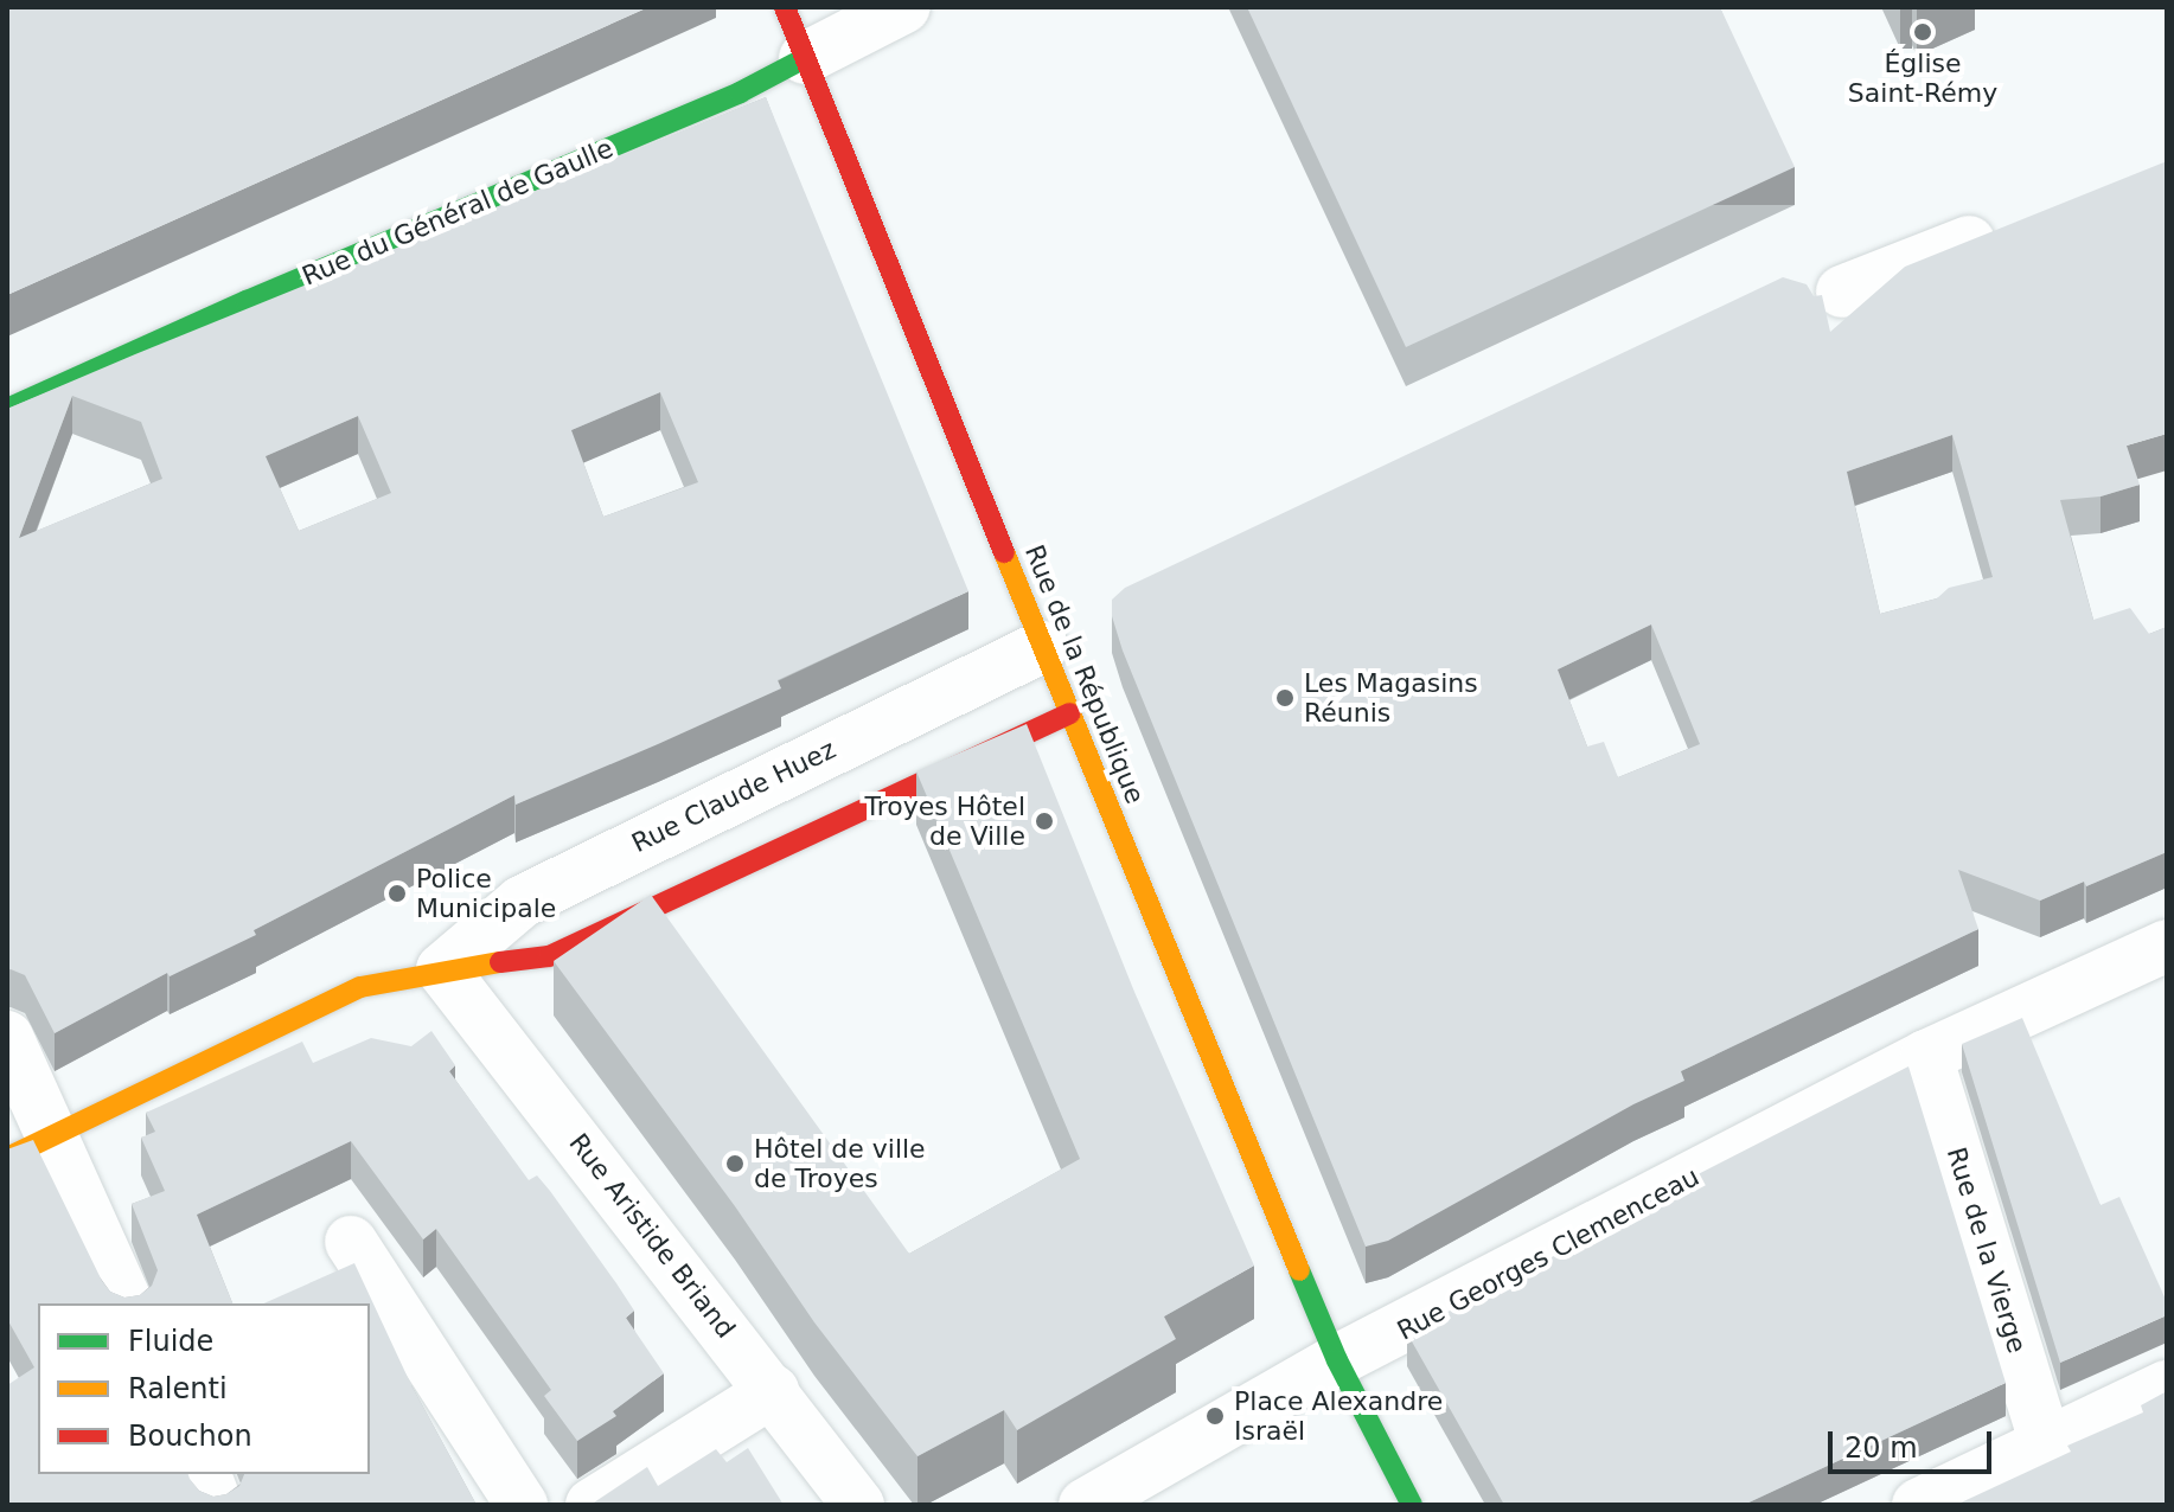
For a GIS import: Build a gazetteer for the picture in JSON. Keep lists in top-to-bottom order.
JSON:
{
  "streets": {
    "street": [
      "Rue du Général de Gaulle",
      "Rue de la République",
      "Rue Claude Huez",
      "Rue Aristide Briand",
      "Rue de la Vierge",
      "Rue Georges Clemenceau"
    ]
  },
  "crossings": [
    ["Rue du Général de Gaulle", "Rue de la République"],
    ["Rue de la République", "Rue Claude Huez"],
    ["Rue de la République", "Rue Georges Clemenceau"],
    ["Rue Claude Huez", "Rue Aristide Briand"],
    ["Rue de la Vierge", "Rue Georges Clemenceau"]
  ],
  "places": [
    "Église Saint-Rémy",
    "Les Magasins Réunis",
    "Troyes Hôtel de Ville",
    "Police Municipale",
    "Hôtel de ville de Troyes",
    "Place Alexandre Israël"
  ],
  "legend": ["Fluide", "Ralenti", "Bouchon"],
  "scale_bar": "20 m"
}
